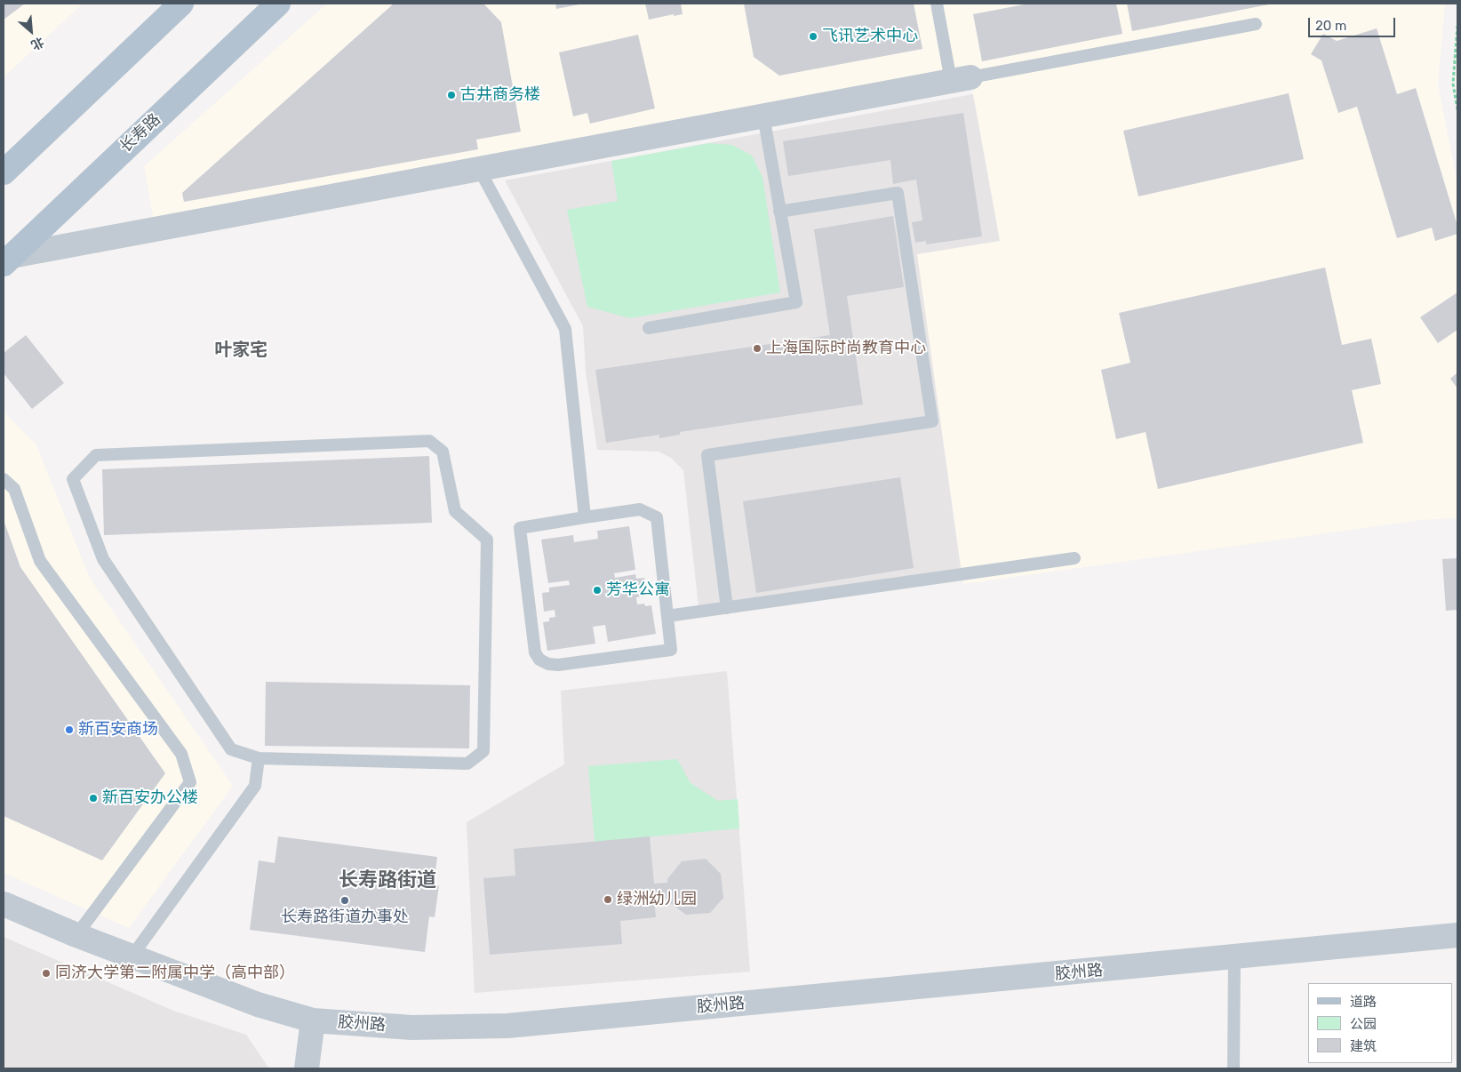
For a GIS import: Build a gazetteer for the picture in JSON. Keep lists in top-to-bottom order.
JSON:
{
  "streets": {
    "main road": ["长寿路"],
    "street": ["胶州路"]
  },
  "districts": ["叶家宅", "长寿路街道"],
  "places": [
    "飞讯艺术中心",
    "古井商务楼",
    "上海国际时尚教育中心",
    "芳华公寓",
    "新百安商场",
    "新百安办公楼",
    "绿洲幼儿园",
    "长寿路街道办事处",
    "同济大学第二附属中学（高中部）"
  ],
  "legend": ["道路", "公园", "建筑"],
  "scale_bar": "20 m",
  "north": "bottom right"
}
